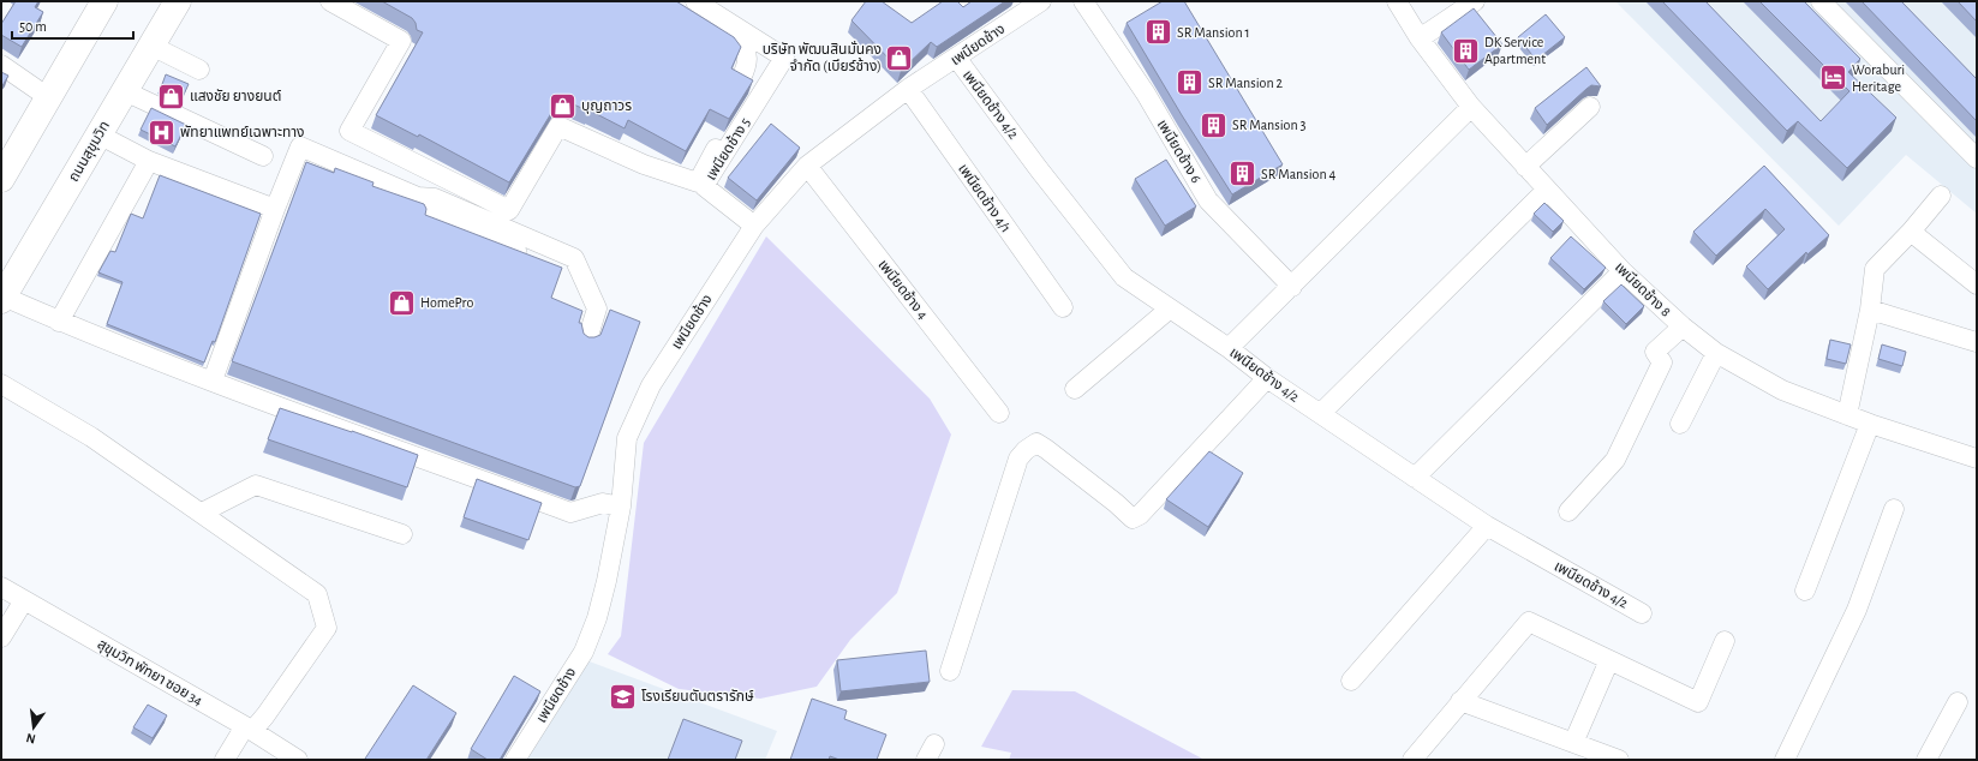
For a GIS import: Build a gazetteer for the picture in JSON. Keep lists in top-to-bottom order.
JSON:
{
  "streets": {
    "highway": ["ถนนสุขุมวิท"],
    "street": [
      "เพนียดช้าง",
      "เพนียดช้าง 4/2",
      "เพนียดช้าง 5",
      "เพนียดช้าง 6",
      "เพนียดช้าง 4/1",
      "เพนียดช้าง 4",
      "เพนียดช้าง 8",
      "สุขุมวิท พัทยา ซอย 34"
    ]
  },
  "crossings": [
    ["เพนียดช้าง", "เพนียดช้าง 4/2"],
    ["เพนียดช้าง", "เพนียดช้าง 5"],
    ["เพนียดช้าง", "เพนียดช้าง 4/1"],
    ["เพนียดช้าง", "เพนียดช้าง 4"]
  ],
  "places": {
    "building": [
      "SR Mansion 1",
      "DK Service Apartment",
      "SR Mansion 2",
      "SR Mansion 3",
      "SR Mansion 4"
    ],
    "shop": [
      "บริษัท พัฒนสินมั่นคง จำกัด (เบียร์ช้าง)",
      "แสงชัย ยางยนต์",
      "บุญถาวร",
      "HomePro"
    ],
    "hotel": ["Woraburi Heritage"],
    "hospital": ["พัทยาแพทย์เฉพาะทาง"],
    "school or university": ["โรงเรียนตันตรารักษ์"]
  },
  "scale_bar": "50 m",
  "north": "bottom"
}
